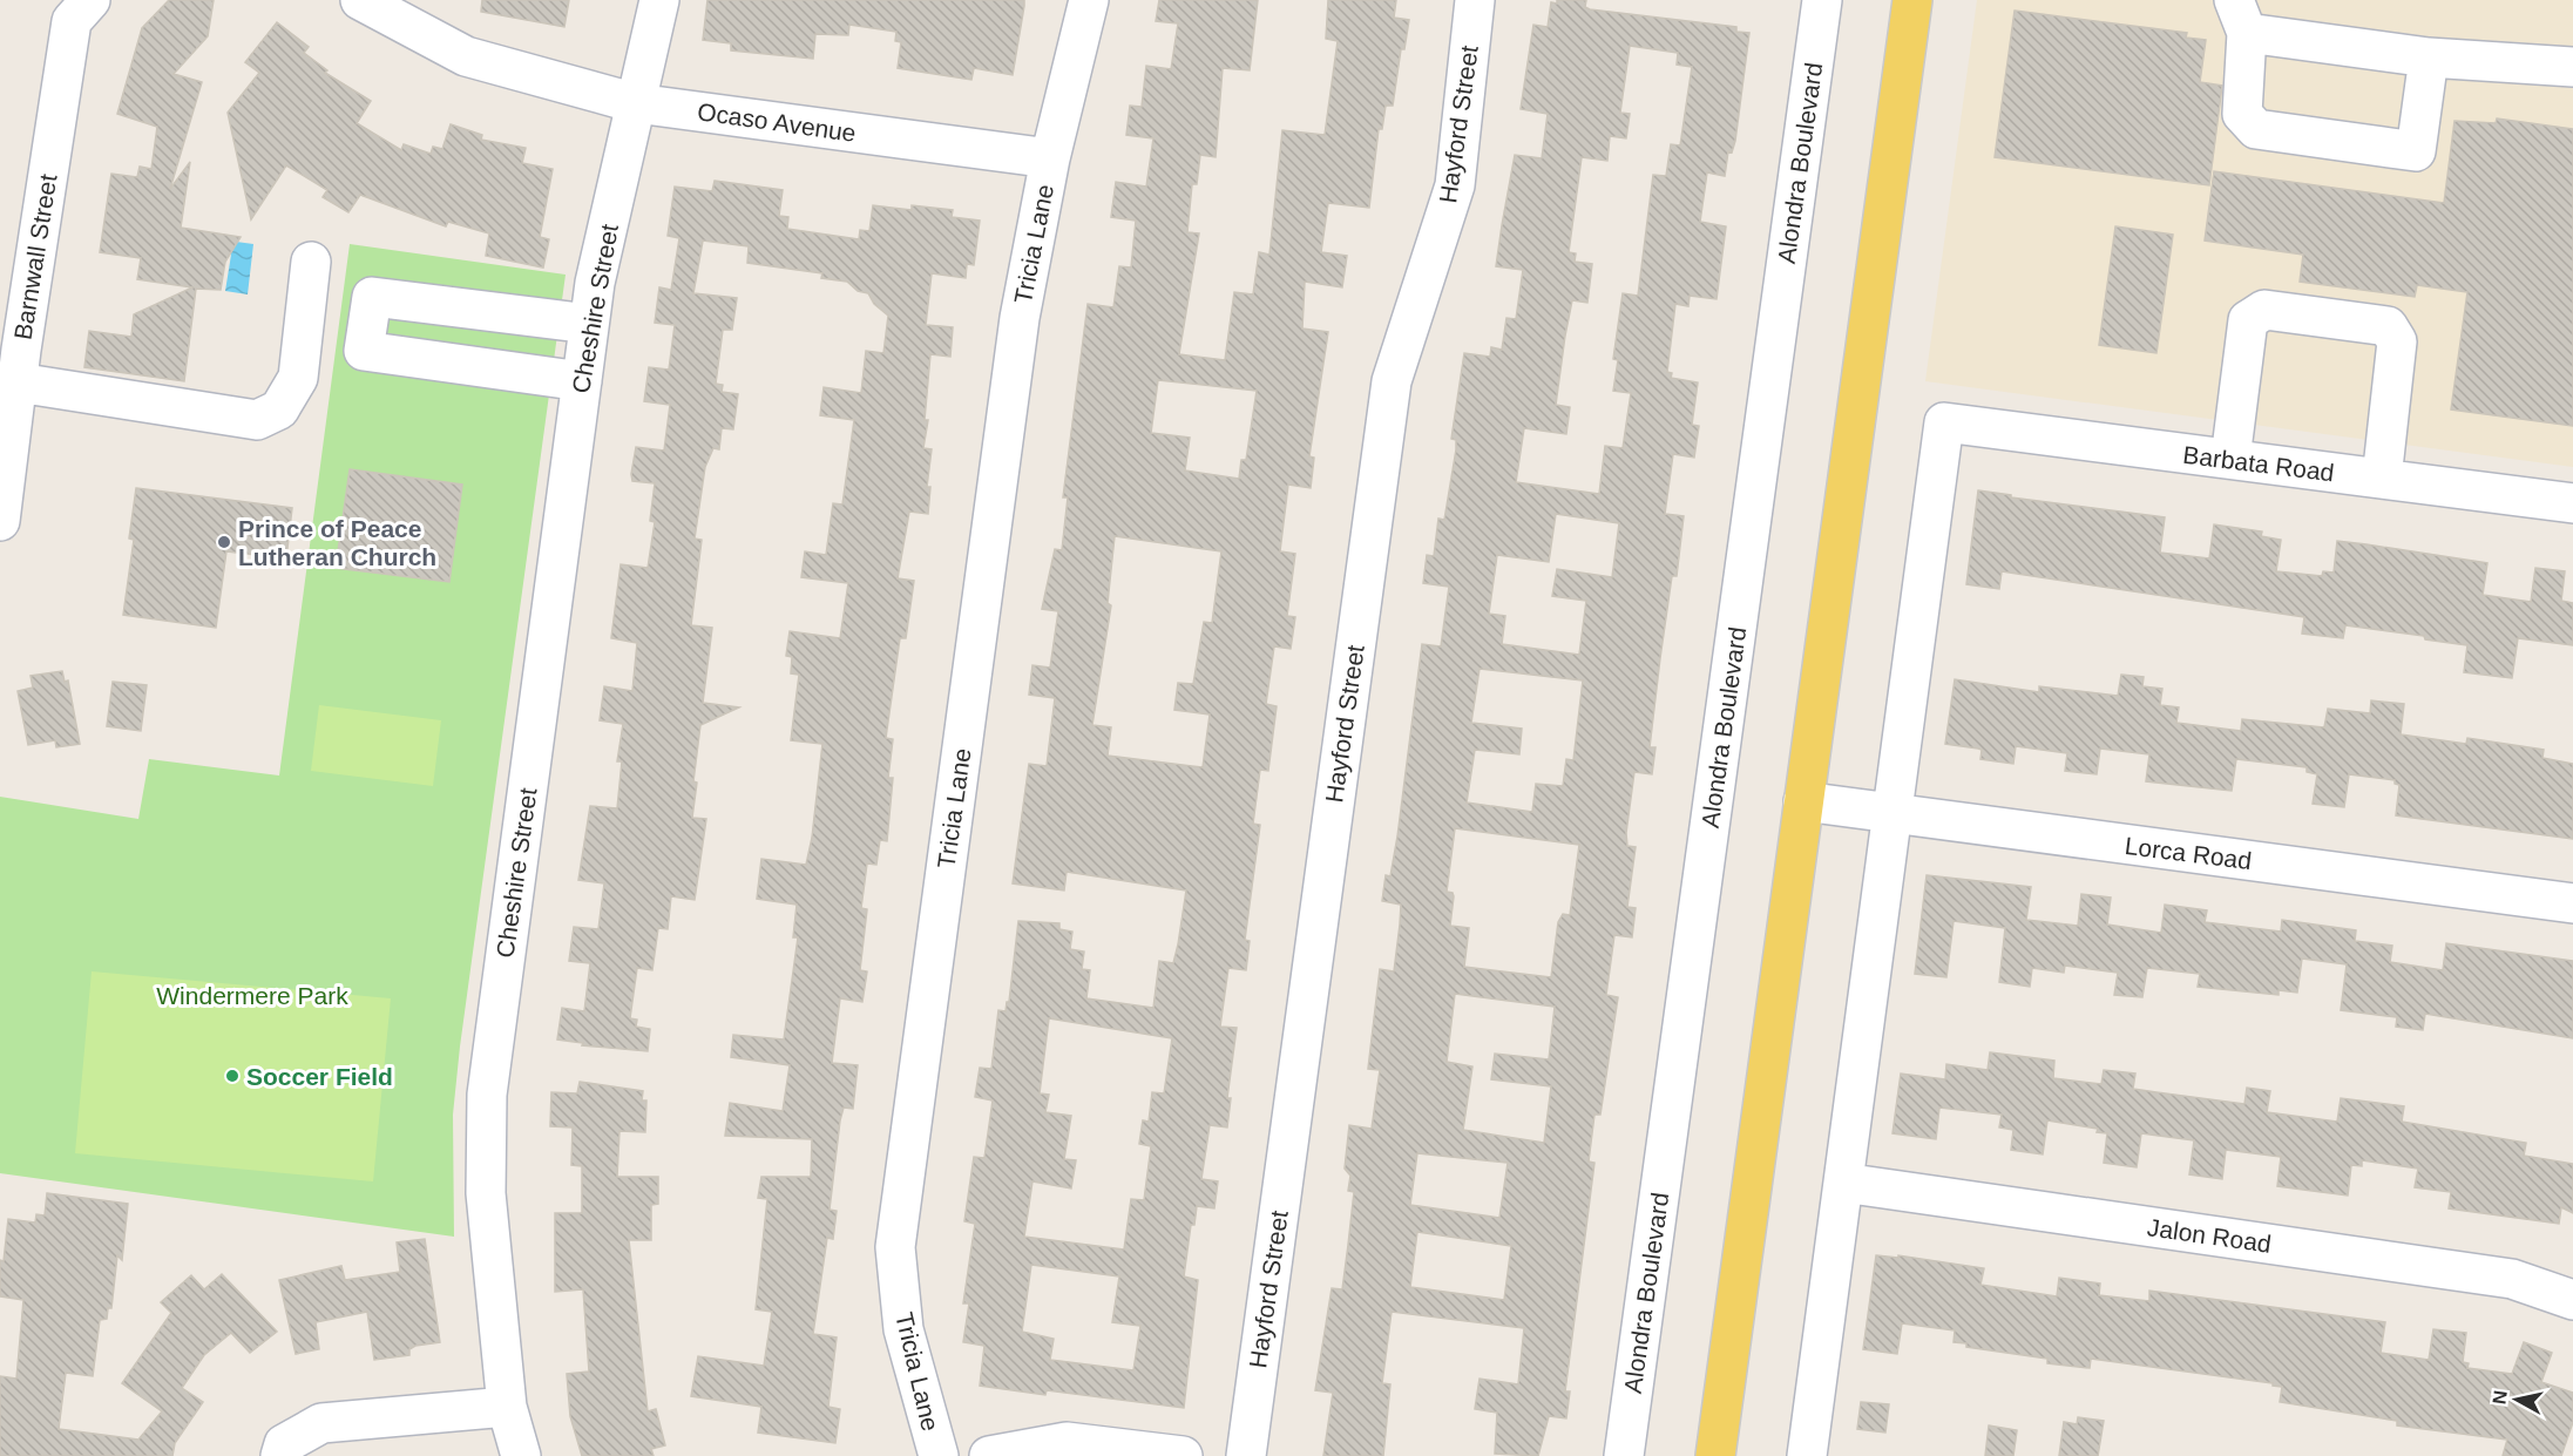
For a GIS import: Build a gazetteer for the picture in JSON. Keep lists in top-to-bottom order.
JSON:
{
  "streets": {
    "street": [
      "Ocaso Avenue",
      "Hayford Street",
      "Alondra Boulevard",
      "Tricia Lane",
      "Barnwall Street",
      "Cheshire Street",
      "Barbata Road",
      "Lorca Road",
      "Jalon Road"
    ]
  },
  "crossings": [
    ["Ocaso Avenue", "Tricia Lane"],
    ["Ocaso Avenue", "Cheshire Street"],
    ["Barbata Road", "Lorca Road"]
  ],
  "parks": ["Windermere Park"],
  "places": ["Prince of Peace Lutheran Church", "Soccer Field"],
  "north": "left"
}
